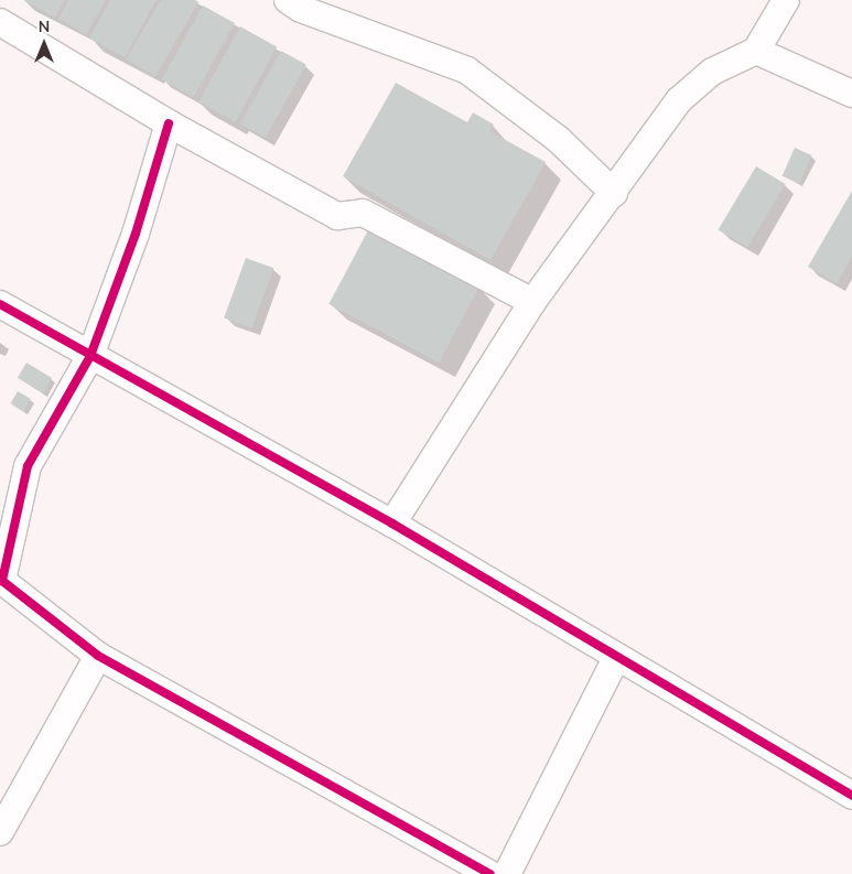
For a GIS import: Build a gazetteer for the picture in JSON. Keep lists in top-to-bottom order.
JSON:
{
  "north": "top"
}
